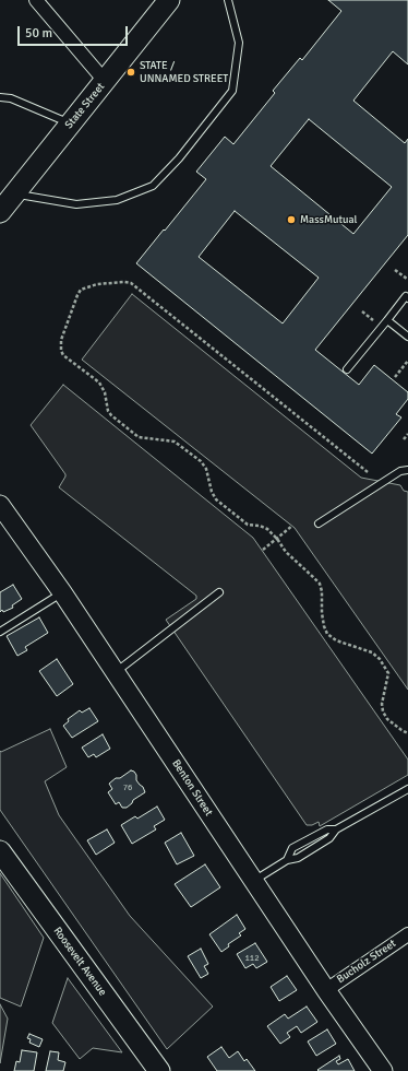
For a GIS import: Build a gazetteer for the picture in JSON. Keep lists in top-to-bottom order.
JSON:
{
  "streets": {
    "main road": ["State Street", "Benton Street", "Roosevelt Avenue"],
    "street": ["Bucholz Street"]
  },
  "crossings": [
    ["Benton Street", "Bucholz Street"]
  ],
  "places": ["STATE / UNNAMED STREET", "MassMutual"],
  "house_numbers": ["76", "112"],
  "scale_bar": "50 m"
}
